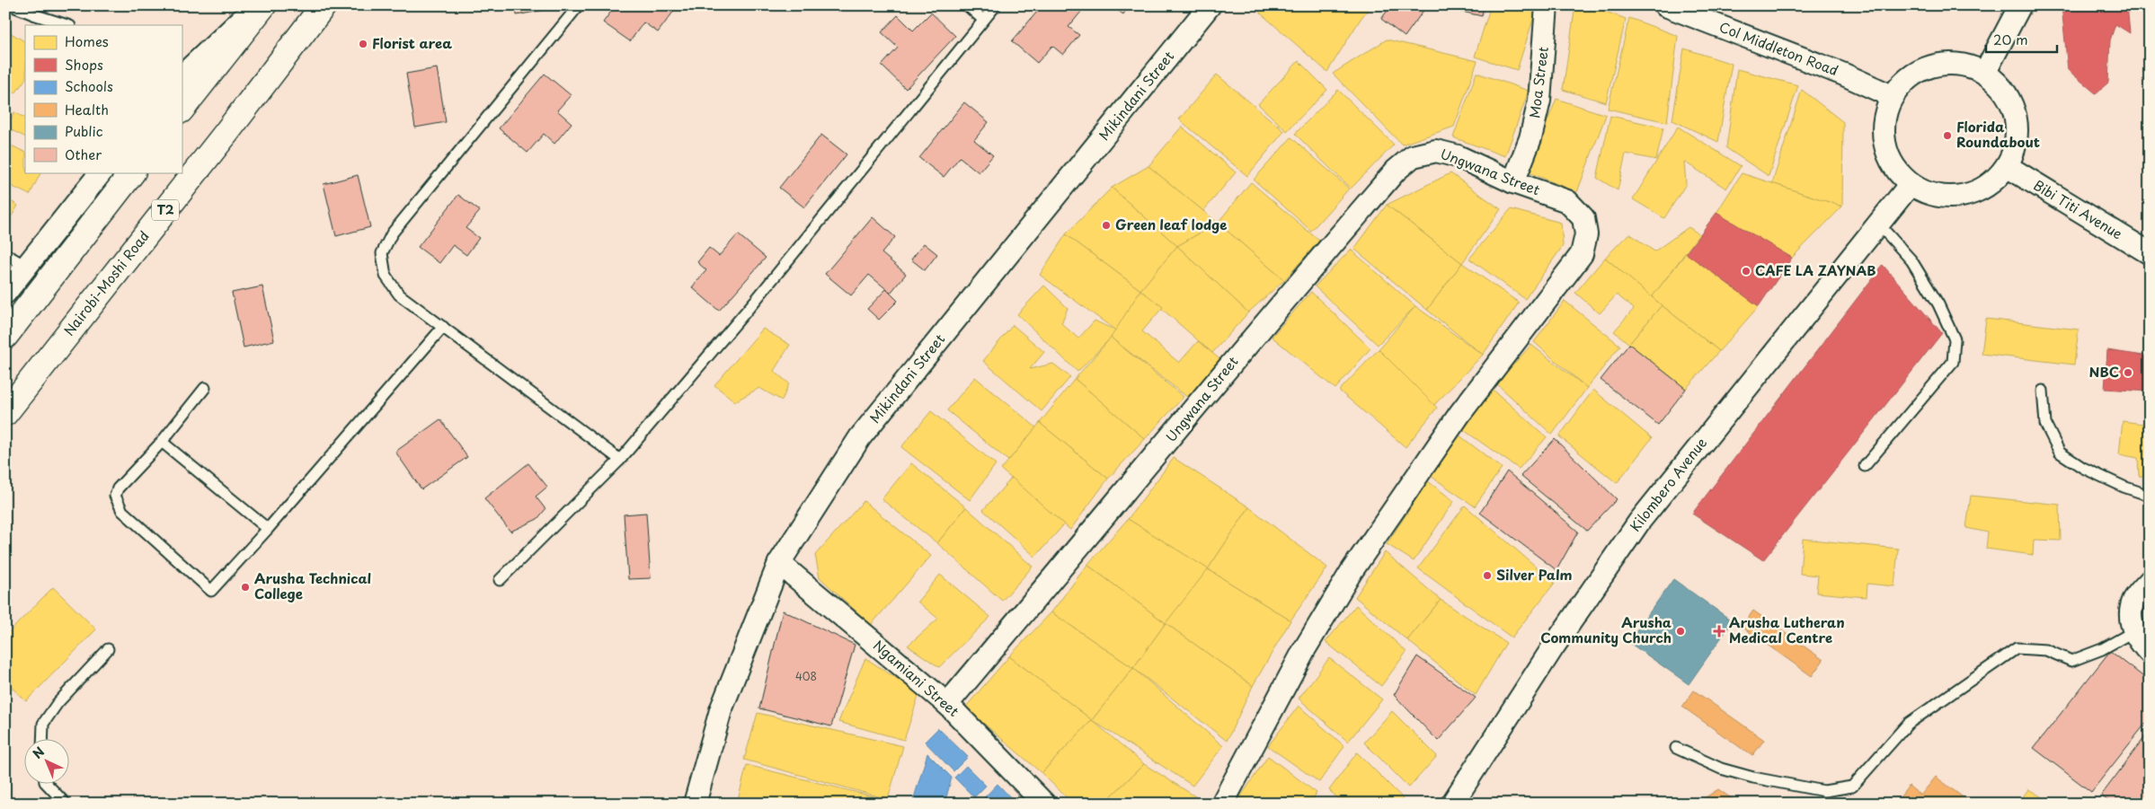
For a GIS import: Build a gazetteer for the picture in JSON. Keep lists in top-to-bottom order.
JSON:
{
  "streets": {
    "highway": ["T2", "Nairobi-Moshi Road"],
    "street": [
      "Col Middleton Road",
      "Moa Street",
      "Mikindani Street",
      "Ungwana Street",
      "Bibi Titi Avenue",
      "Kilombero Avenue",
      "Ngamiani Street"
    ]
  },
  "crossings": [
    ["Col Middleton Road", "Bibi Titi Avenue"],
    ["Col Middleton Road", "Kilombero Avenue"],
    ["Moa Street", "Ungwana Street"],
    ["Mikindani Street", "Ngamiani Street"],
    ["Ungwana Street", "Ngamiani Street"],
    ["Bibi Titi Avenue", "Kilombero Avenue"]
  ],
  "places": {
    "other": [
      "Florist area",
      "Florida Roundabout",
      "Green leaf lodge",
      "CAFE LA ZAYNAB",
      "NBC",
      "Silver Palm",
      "Arusha Technical College",
      "Arusha Community Church"
    ],
    "health": ["Arusha Lutheran Medical Centre"]
  },
  "house_numbers": ["408"],
  "legend": [
    "Homes",
    "Shops",
    "Schools",
    "Health",
    "Public",
    "Other"
  ],
  "scale_bar": "20 m",
  "north": "top left"
}
